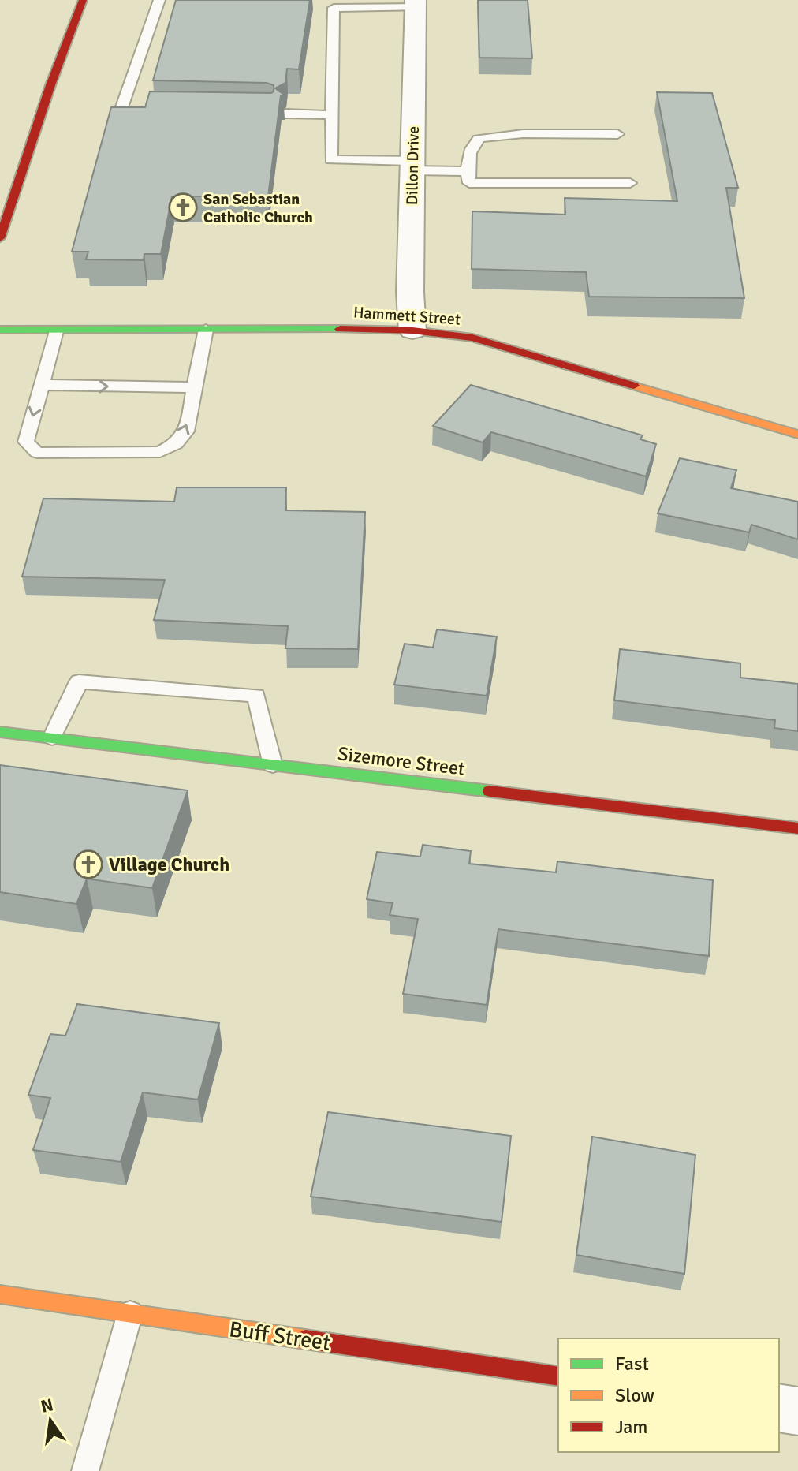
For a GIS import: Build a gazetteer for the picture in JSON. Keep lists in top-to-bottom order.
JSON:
{
  "streets": {
    "street": [
      "Dillon Drive",
      "Hammett Street",
      "Sizemore Street",
      "Buff Street"
    ]
  },
  "crossings": [
    ["Dillon Drive", "Hammett Street"]
  ],
  "places": {
    "church": ["San Sebastian Catholic Church", "Village Church"]
  },
  "legend": ["Fast", "Slow", "Jam"],
  "north": "top"
}
